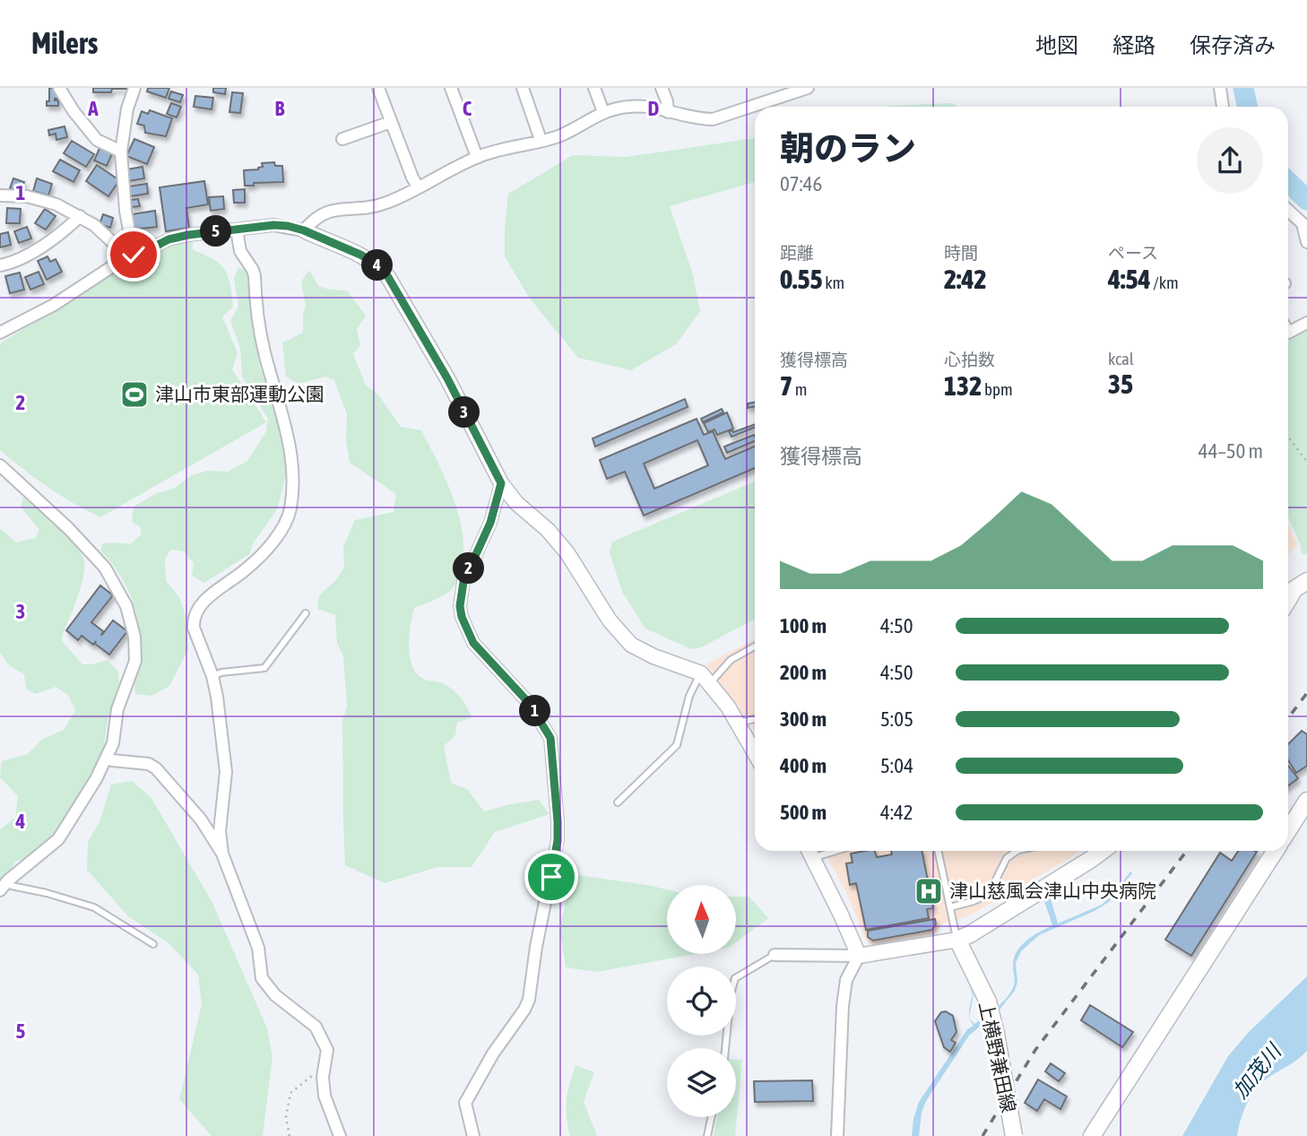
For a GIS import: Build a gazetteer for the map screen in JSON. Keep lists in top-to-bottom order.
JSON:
{
  "streets": {
    "main road": ["上横野兼田線"]
  },
  "water": ["加茂川"],
  "places": {
    "sports": ["津山市東部運動公園"],
    "hospital": ["津山慈風会津山中央病院"]
  },
  "north": "top",
  "page": {
    "header": "Milers",
    "nav": ["地図", "経路", "保存済み"],
    "heading": ["朝のラン", "07:46"],
    "stats": [
      ["距離", "0.55 km"],
      ["時間", "2:42"],
      ["ペース", "4:54 /km"],
      ["獲得標高", "7 m"],
      ["心拍数", "132 bpm"],
      ["kcal", "35"]
    ],
    "pins": [
      "5",
      "4",
      "3",
      "2",
      "1"
    ],
    "chart": ["獲得標高", "44–50 m"],
    "list": [
      {
        "name": "100 m",
        "note": "4:50"
      },
      {
        "name": "200 m",
        "note": "4:50"
      },
      {
        "name": "300 m",
        "note": "5:05"
      },
      {
        "name": "400 m",
        "note": "5:04"
      },
      {
        "name": "500 m",
        "note": "4:42"
      }
    ]
  },
  "grid": {
    "columns": [
      "A",
      "B",
      "C",
      "D"
    ],
    "rows": [
      "1",
      "2",
      "3",
      "4",
      "5"
    ]
  }
}
